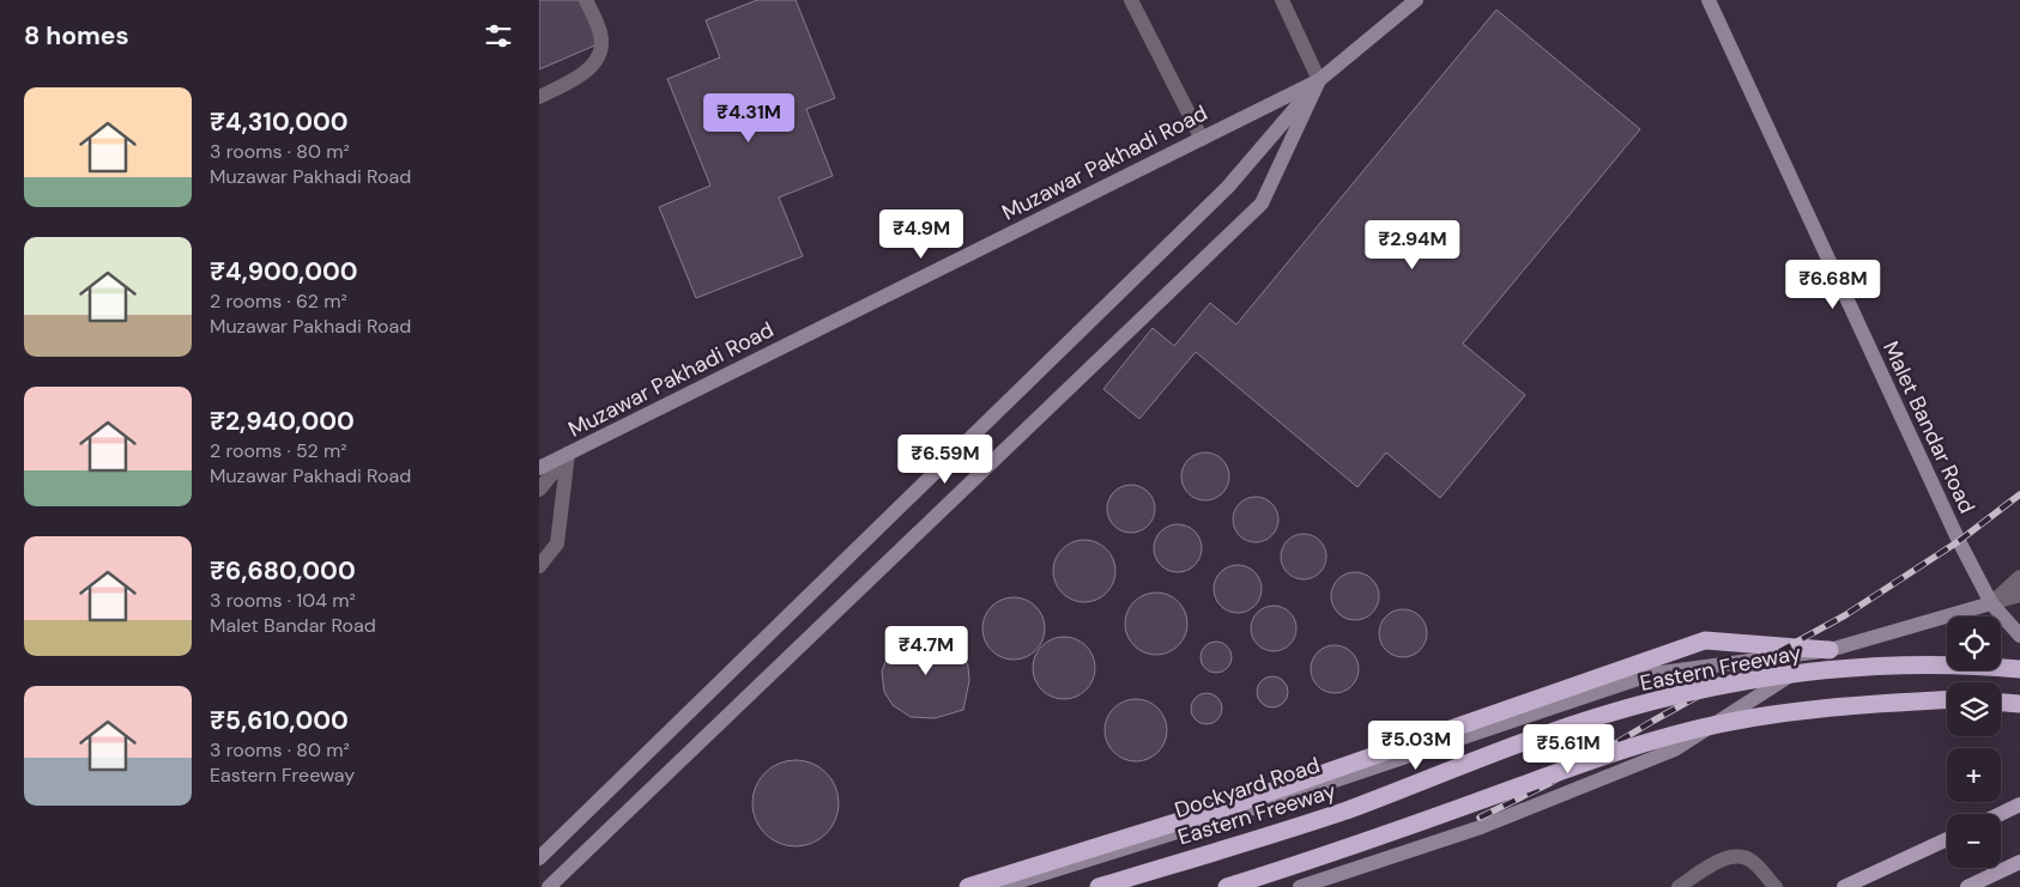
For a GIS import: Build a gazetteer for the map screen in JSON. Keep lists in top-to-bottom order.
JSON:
{
  "streets": {
    "highway": ["Eastern Freeway"],
    "street": ["Muzawar Pakhadi Road", "Malet Bandar Road", "Dockyard Road"]
  },
  "crossings": [
    ["Malet Bandar Road", "Dockyard Road"]
  ],
  "page": {
    "heading": "8 homes",
    "list": [
      {
        "name": "₹4,310,000",
        "note": "3 rooms · 80 m² · Muzawar Pakhadi Road"
      },
      {
        "name": "₹4,900,000",
        "note": "2 rooms · 62 m² · Muzawar Pakhadi Road"
      },
      {
        "name": "₹2,940,000",
        "note": "2 rooms · 52 m² · Muzawar Pakhadi Road"
      },
      {
        "name": "₹6,680,000",
        "note": "3 rooms · 104 m² · Malet Bandar Road"
      },
      {
        "name": "₹5,610,000",
        "note": "3 rooms · 80 m² · Eastern Freeway"
      }
    ],
    "price": [
      "₹4.31M",
      "₹4.9M",
      "₹2.94M",
      "₹6.68M",
      "₹6.59M",
      "₹4.7M",
      "₹5.03M",
      "₹5.61M"
    ],
    "map_buttons": ["+", "−"]
  }
}
